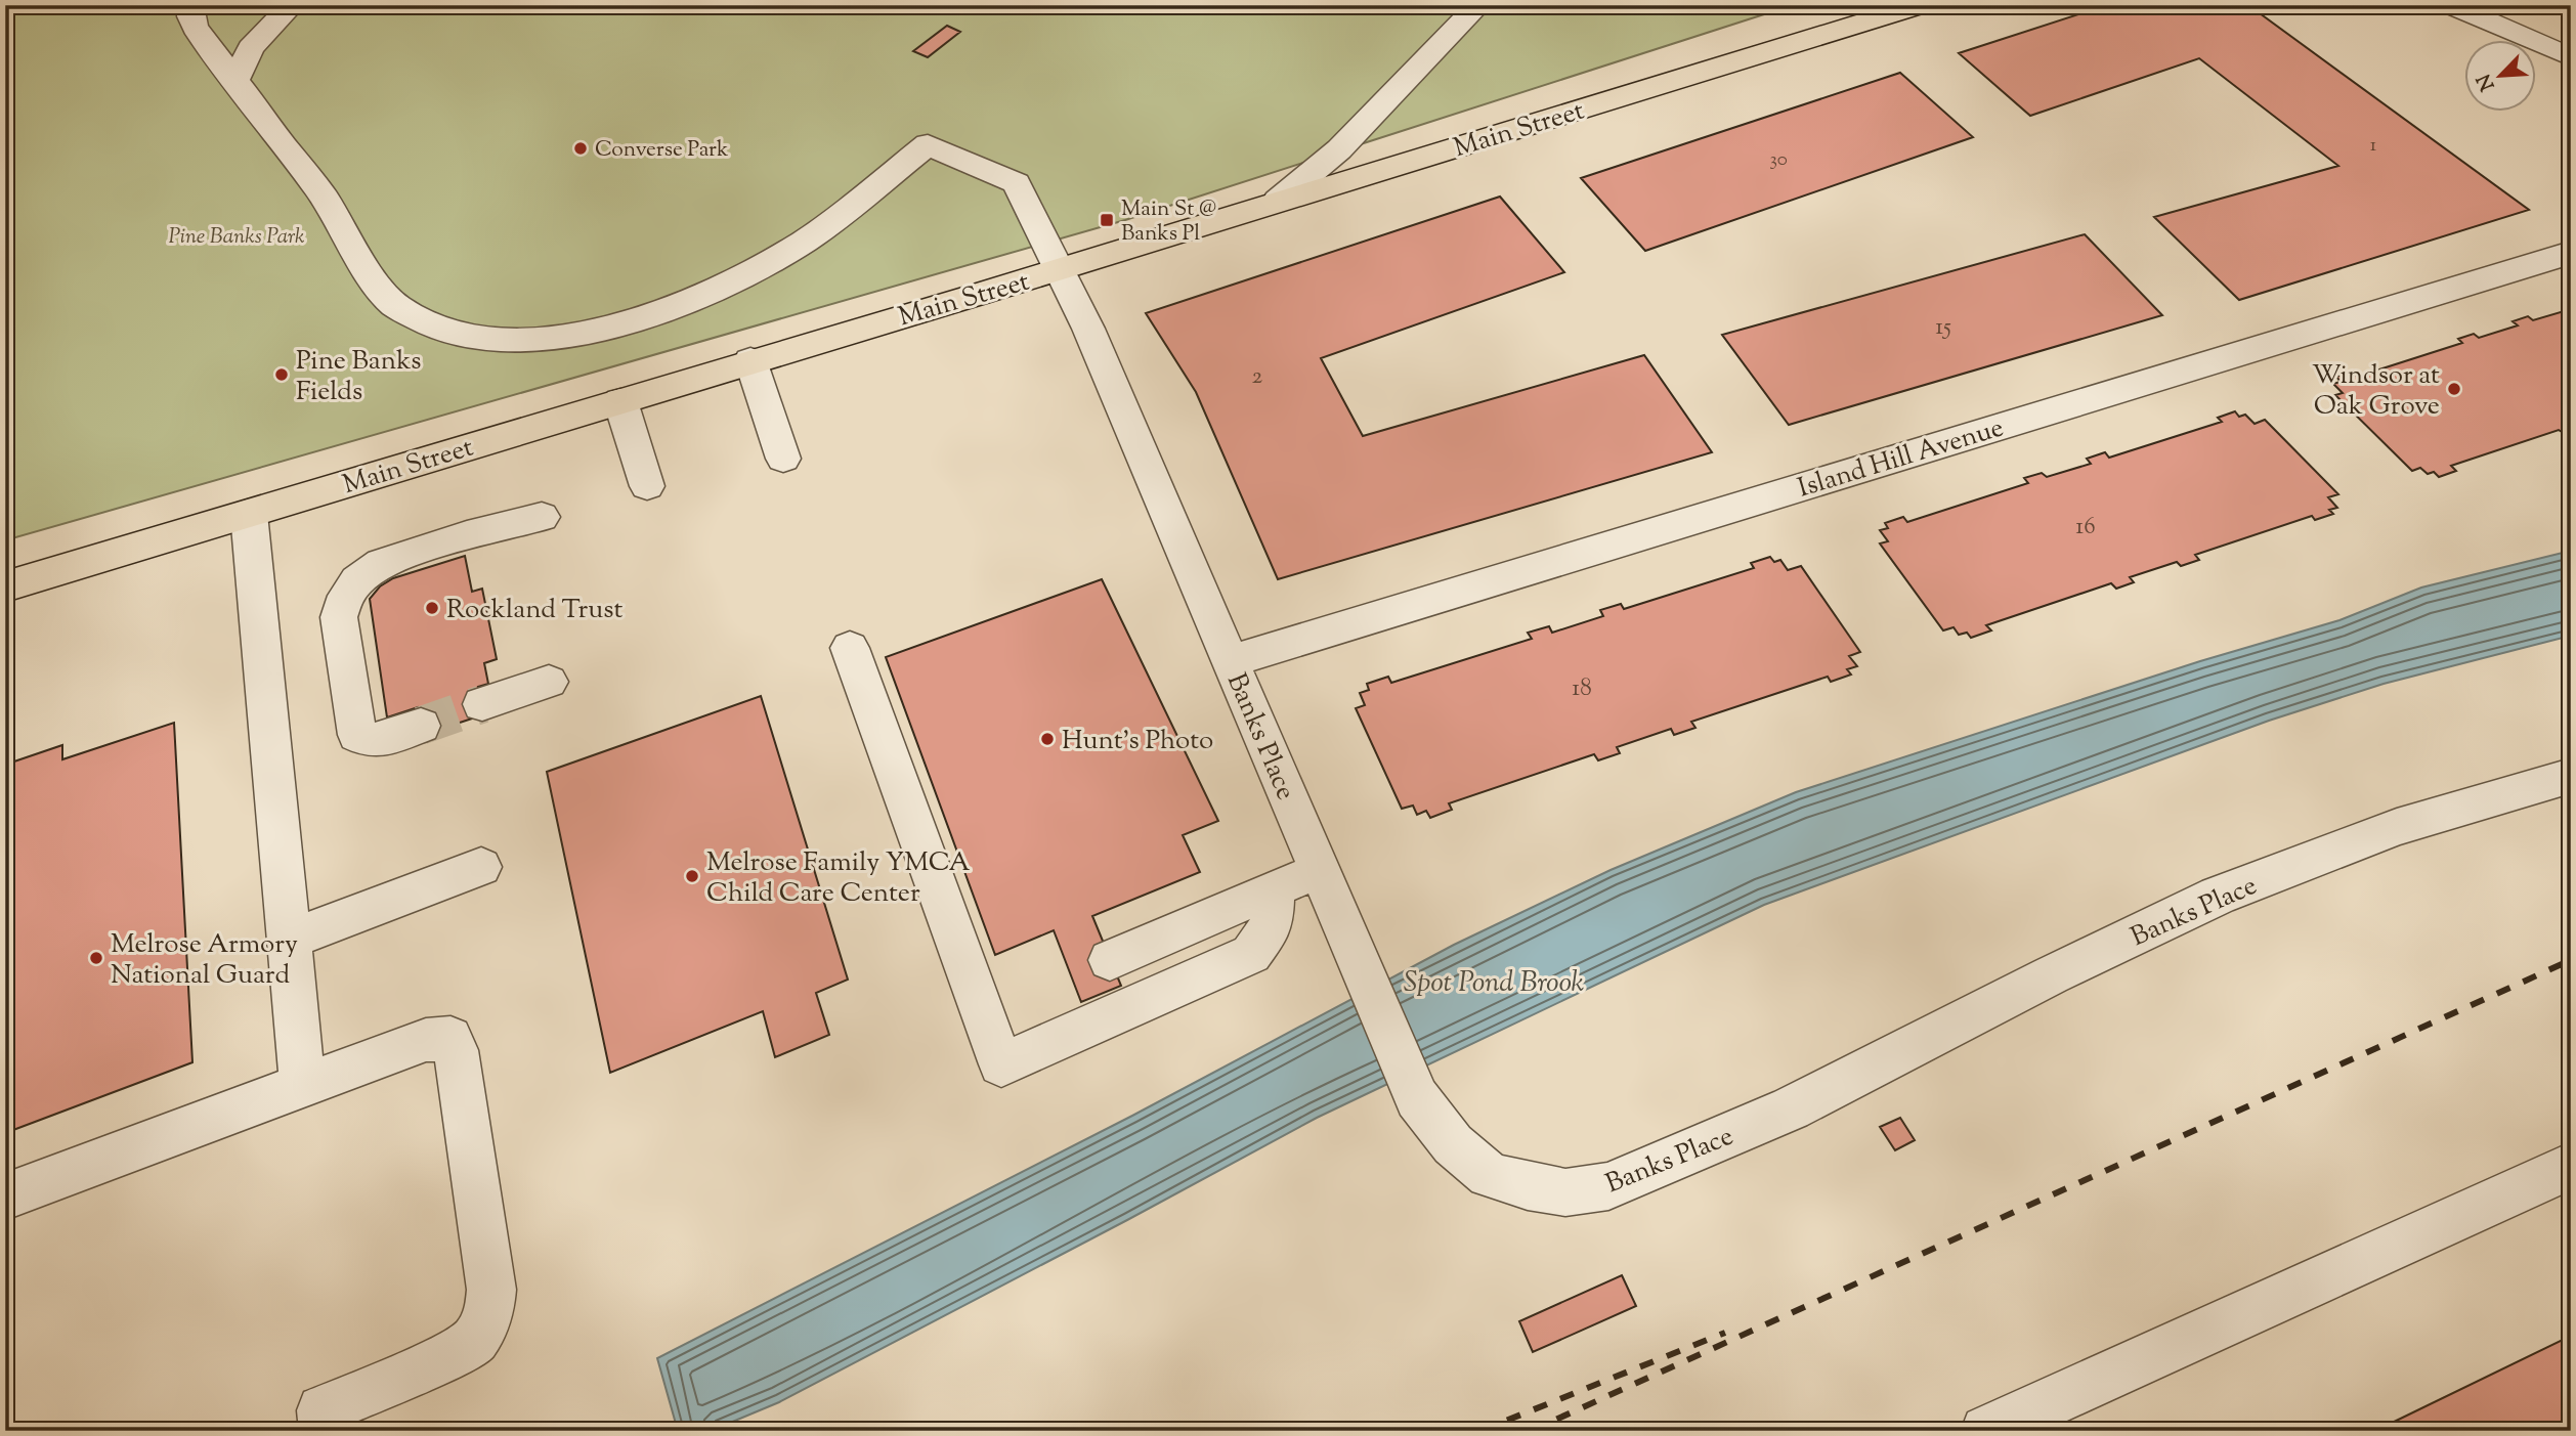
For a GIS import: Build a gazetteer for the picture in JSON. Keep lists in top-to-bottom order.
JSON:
{
  "streets": {
    "main road": ["Main Street"],
    "street": ["Island Hill Avenue", "Banks Place"]
  },
  "crossings": [
    ["Main Street", "Banks Place"],
    ["Island Hill Avenue", "Banks Place"]
  ],
  "water": ["Spot Pond Brook"],
  "parks": ["Pine Banks Park"],
  "places": {
    "other": [
      "Converse Park",
      "Pine Banks Fields",
      "Windsor at Oak Grove",
      "Rockland Trust",
      "Hunt's Photo",
      "Melrose Family YMCA Child Care Center",
      "Melrose Armory National Guard"
    ],
    "transit": ["Main St @ Banks Pl"]
  },
  "house_numbers": [
    "1",
    "30",
    "15",
    "2",
    "16",
    "18"
  ],
  "north": "bottom left"
}
